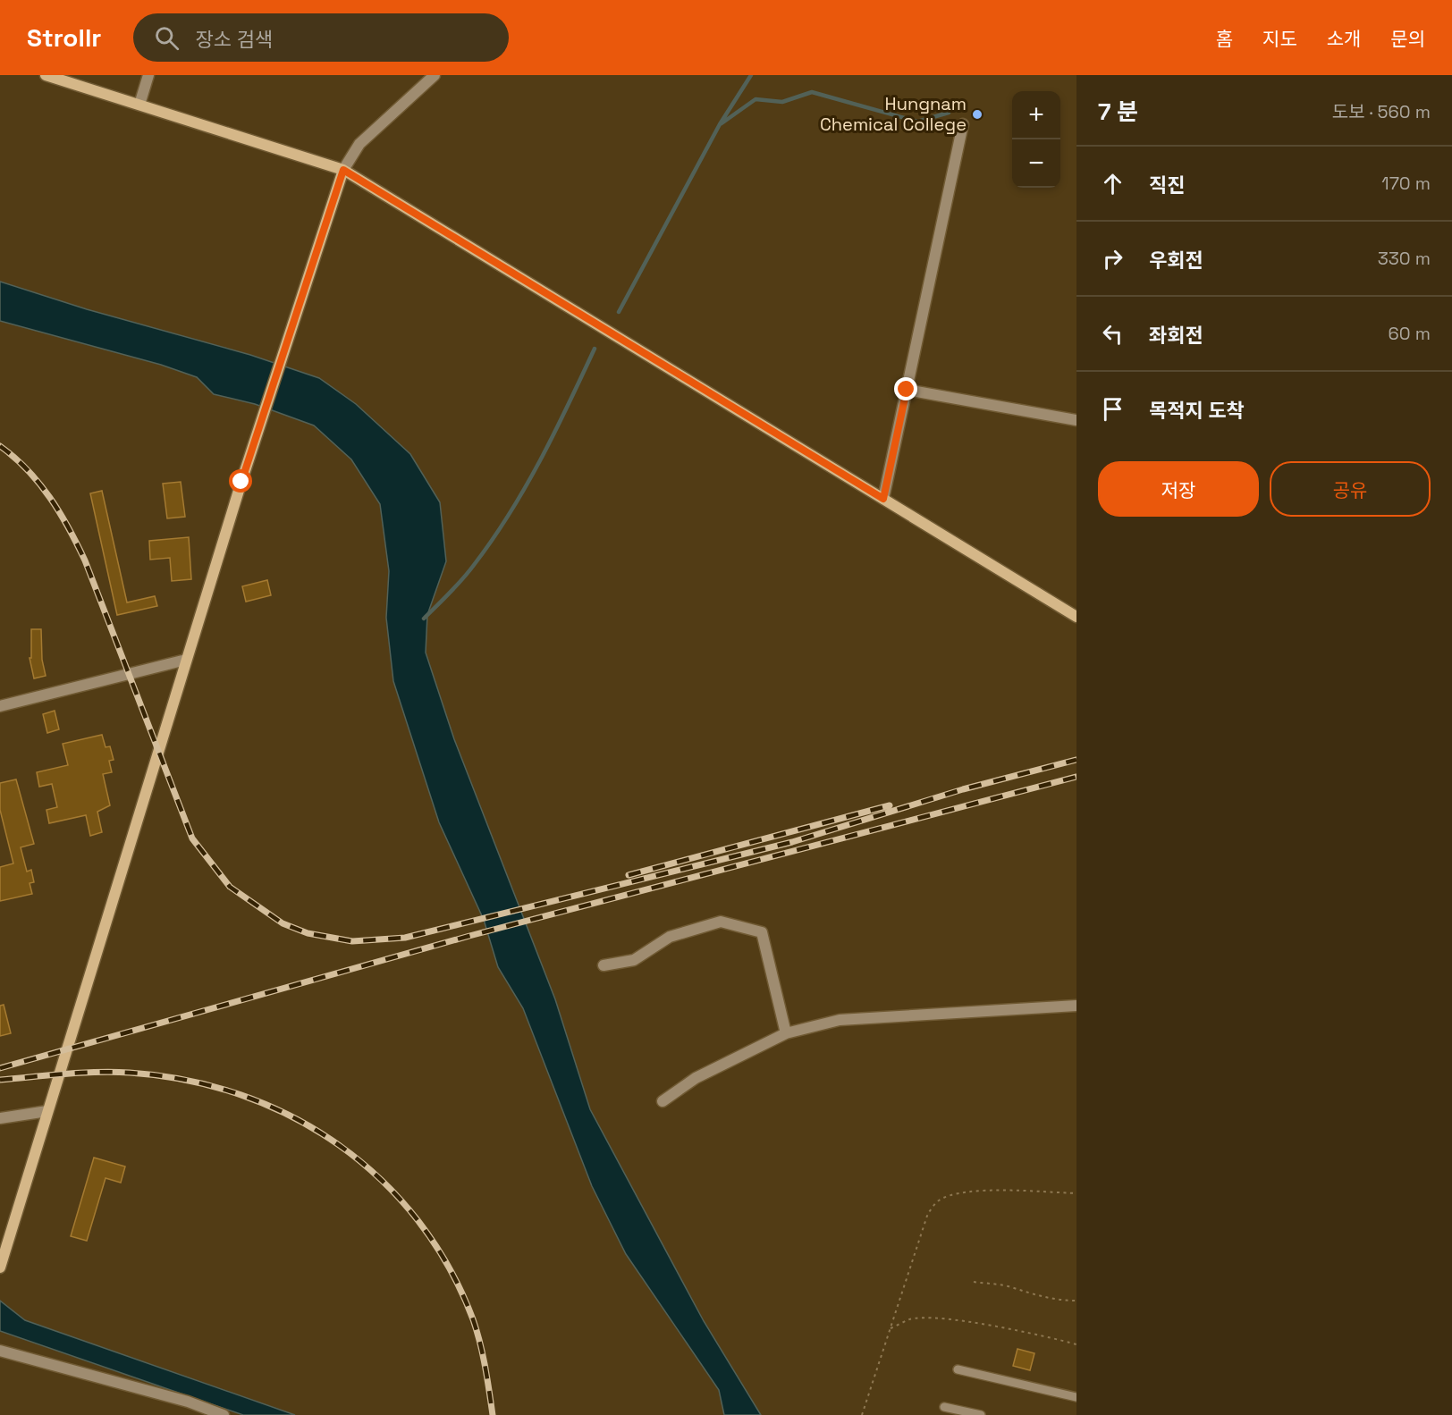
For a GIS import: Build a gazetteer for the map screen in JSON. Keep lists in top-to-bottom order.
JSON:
{
  "places": ["Hungnam Chemical College"],
  "page": {
    "header": "Strollr",
    "search": "장소 검색",
    "nav": [
      "홈",
      "지도",
      "소개",
      "문의"
    ],
    "heading": ["7 분", "도보 · 560 m"],
    "map_buttons": ["+", "−"],
    "list": [
      ["직진", "170 m"],
      ["우회전", "330 m"],
      ["좌회전", "60 m"],
      "목적지 도착"
    ],
    "buttons": ["저장", "공유"]
  }
}
